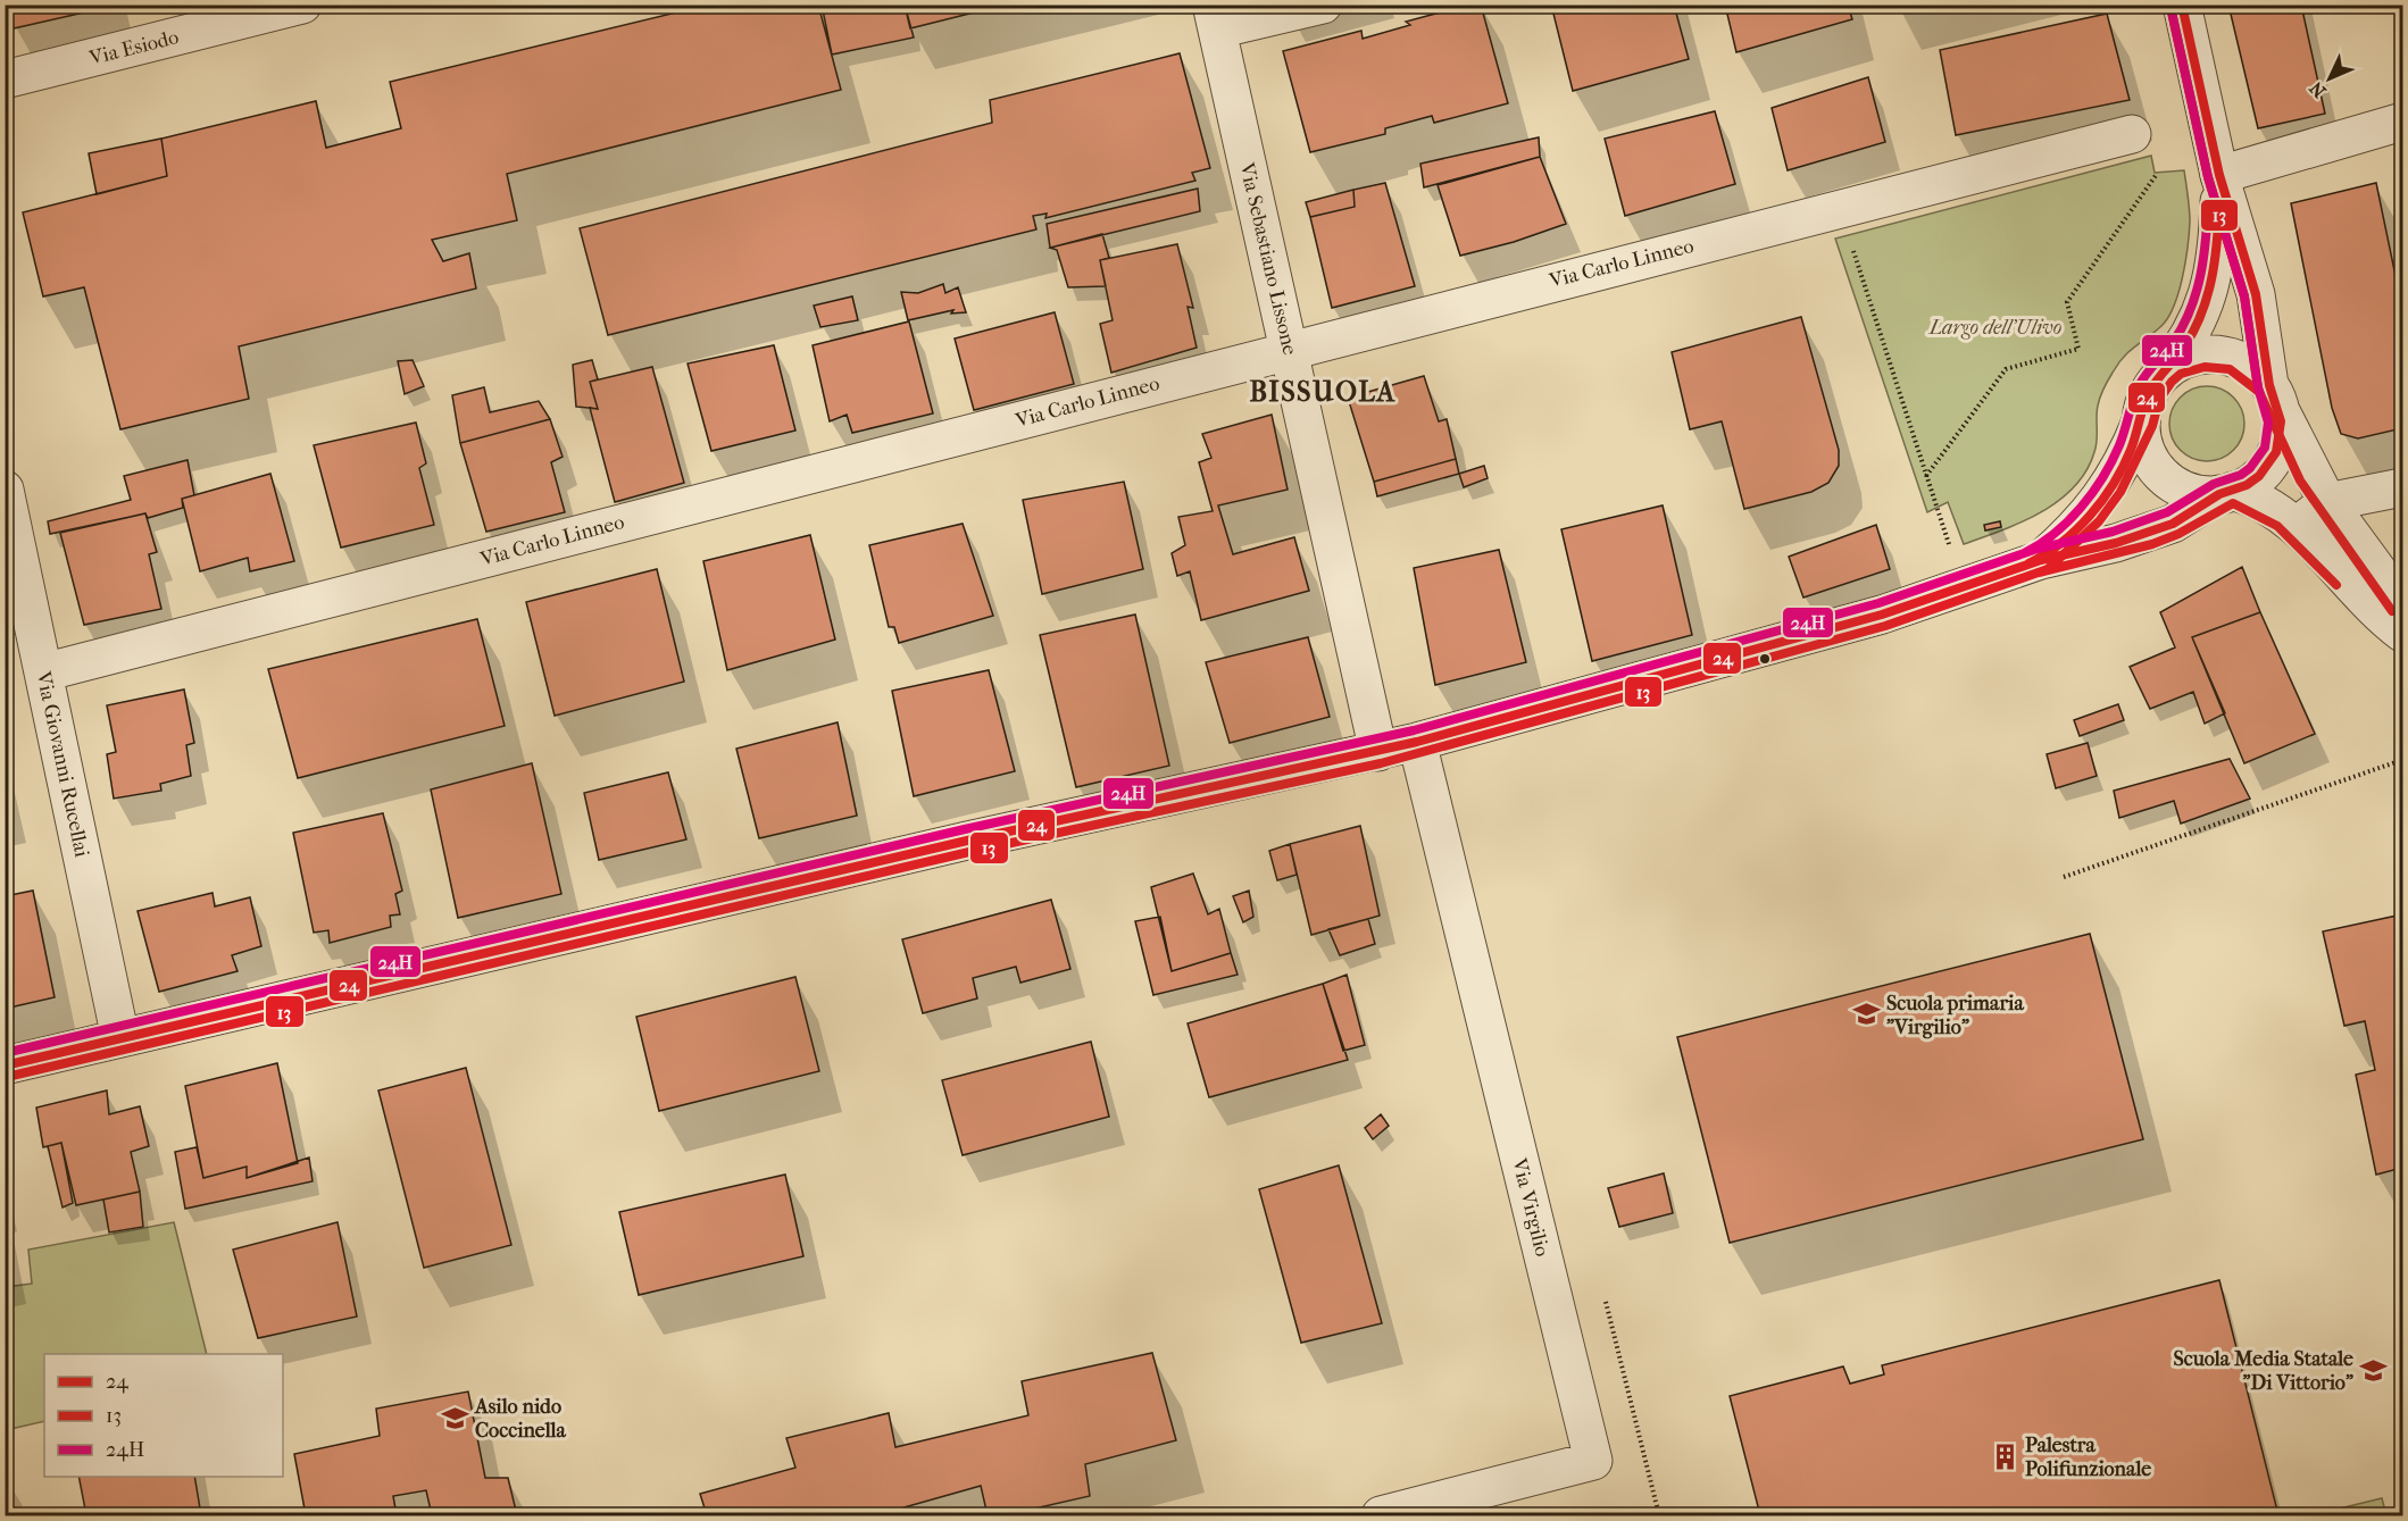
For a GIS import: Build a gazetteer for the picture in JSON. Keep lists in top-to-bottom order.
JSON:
{
  "streets": {
    "street": [
      "Via Esiodo",
      "Via Sebastiano Lissone",
      "Via Carlo Linneo",
      "Via Giovanni Rucellai",
      "Via Virgilio"
    ]
  },
  "crossings": [
    ["Via Sebastiano Lissone", "Via Carlo Linneo"],
    ["Via Carlo Linneo", "Via Giovanni Rucellai"]
  ],
  "districts": ["BISSUOLA"],
  "parks": ["Largo dell'Ulivo"],
  "places": {
    "school or university": ["Scuola primaria \"Virgilio\"", "Scuola Media Statale \"Di Vittorio\"", "Asilo nido Coccinella"],
    "building": ["Palestra Polifunzionale"]
  },
  "lines": ["transit line 24", "transit line 13", "transit line 24H"],
  "legend": ["24", "13", "24H"],
  "north": "bottom left"
}
